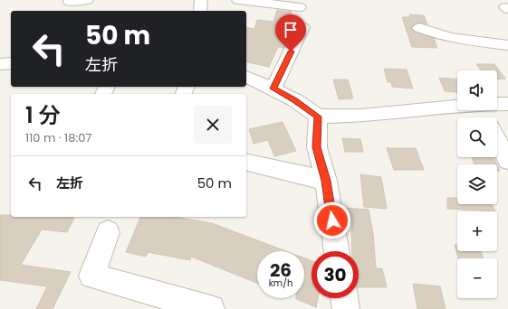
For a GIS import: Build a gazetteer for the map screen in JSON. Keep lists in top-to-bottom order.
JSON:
{
  "page": {
    "turn": ["50 m", "左折"],
    "map_buttons": ["+", "−"],
    "heading": ["1 分", "110 m · 18:07"],
    "list": [
      {
        "name": "左折",
        "value": "50 m"
      }
    ],
    "speed": "26 km/h",
    "limit": "30"
  }
}
